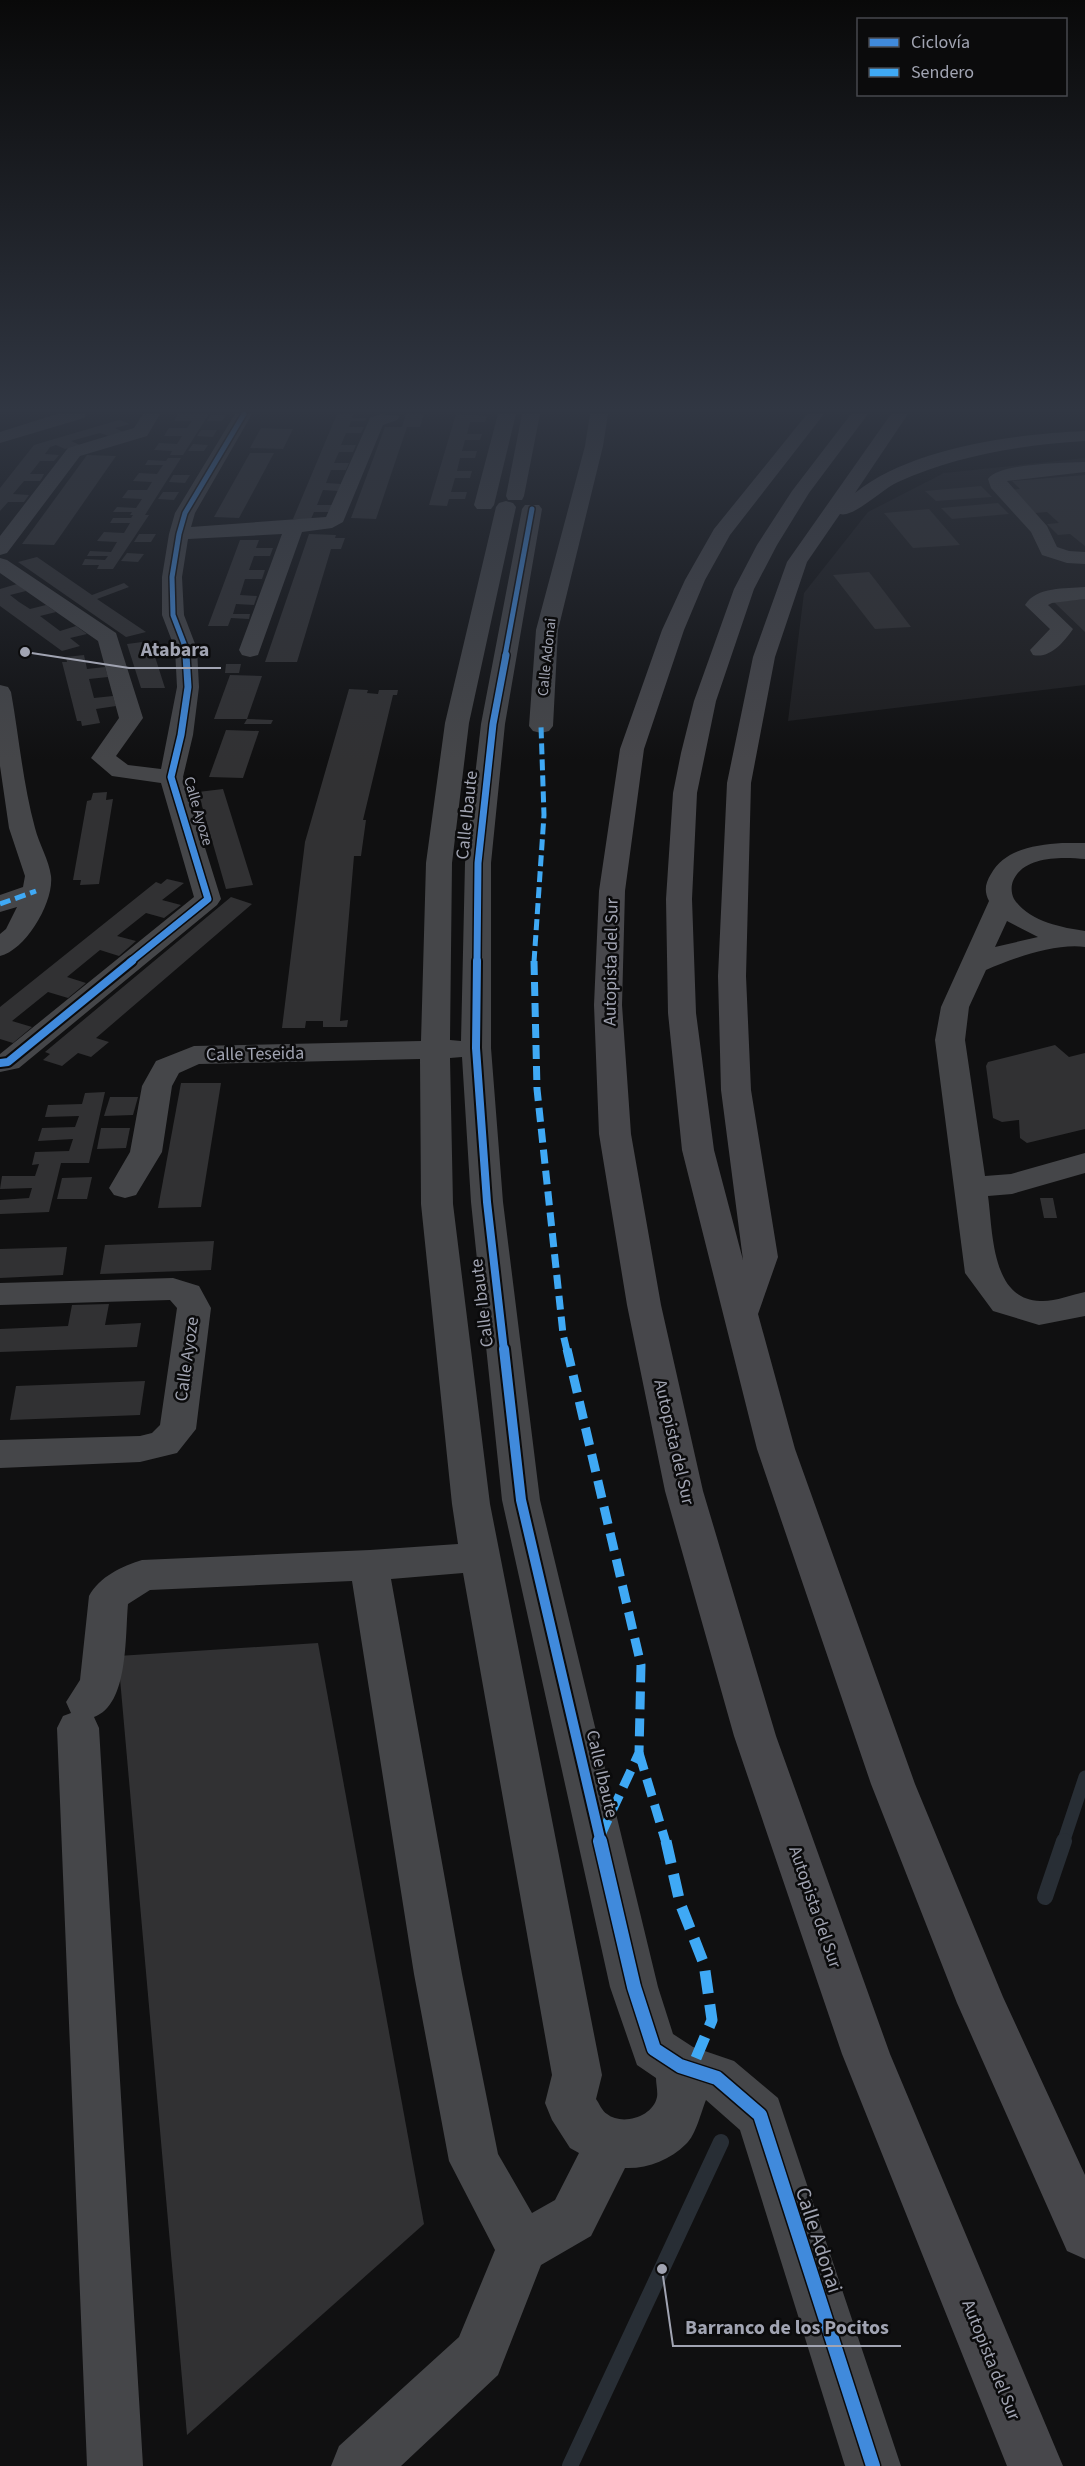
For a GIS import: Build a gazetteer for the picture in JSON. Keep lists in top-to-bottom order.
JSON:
{
  "streets": {
    "highway": ["Autopista del Sur"],
    "street": [
      "Calle Adonai",
      "Calle Ayoze",
      "Calle Ibaute",
      "Calle Teseida"
    ]
  },
  "crossings": [
    ["Calle Adonai", "Calle Ibaute"],
    ["Calle Ibaute", "Calle Teseida"]
  ],
  "places": ["Atabara", "Barranco de los Pocitos"],
  "legend": ["Ciclovía", "Sendero"]
}
